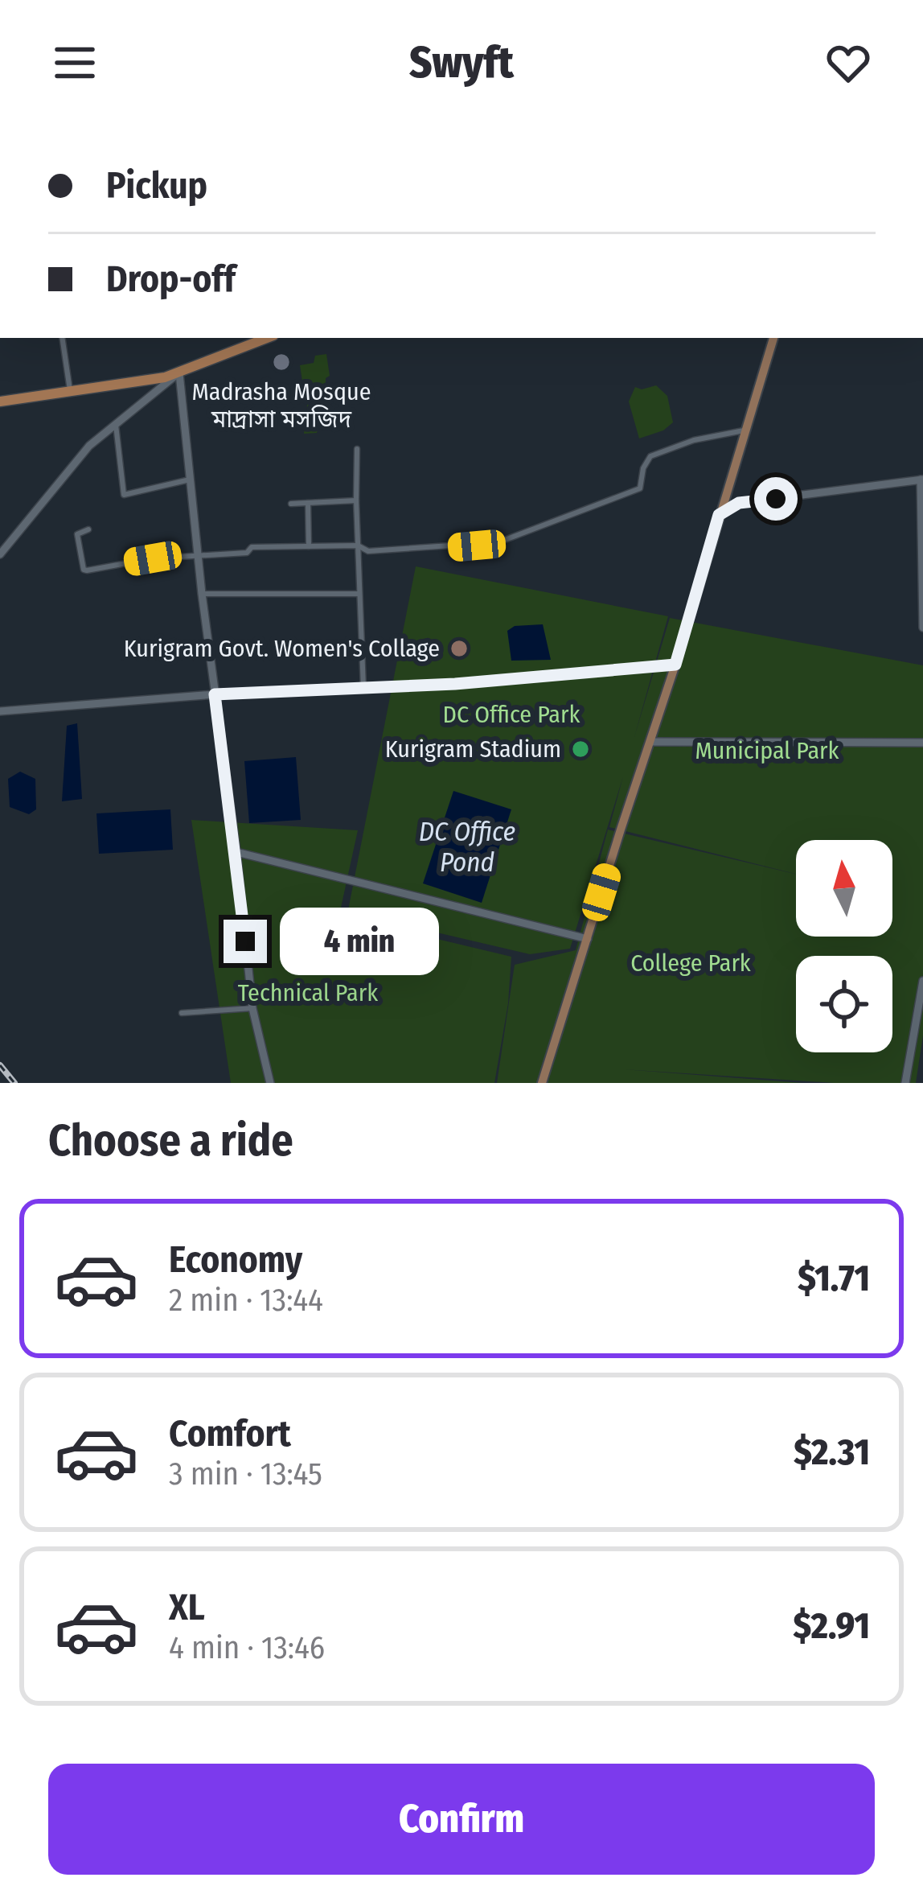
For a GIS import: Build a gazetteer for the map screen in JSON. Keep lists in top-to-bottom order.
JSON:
{
  "water": ["DC Office Pond"],
  "parks": [
    "DC Office Park",
    "Municipal Park",
    "College Park",
    "Technical Park"
  ],
  "places": ["Madrasha Mosque মাদ্রাসা মসজিদ", "Kurigram Govt. Women's Collage", "Kurigram Stadium"],
  "north": "top",
  "page": {
    "header": "Swyft",
    "banner": ["Pickup", "Drop-off"],
    "bubble": "4 min",
    "heading": "Choose a ride",
    "list": [
      {
        "name": "Economy",
        "note": "2 min · 13:44",
        "value": "$1.71"
      },
      {
        "name": "Comfort",
        "note": "3 min · 13:45",
        "value": "$2.31"
      },
      {
        "name": "XL",
        "note": "4 min · 13:46",
        "value": "$2.91"
      }
    ],
    "buttons": "Confirm"
  }
}
